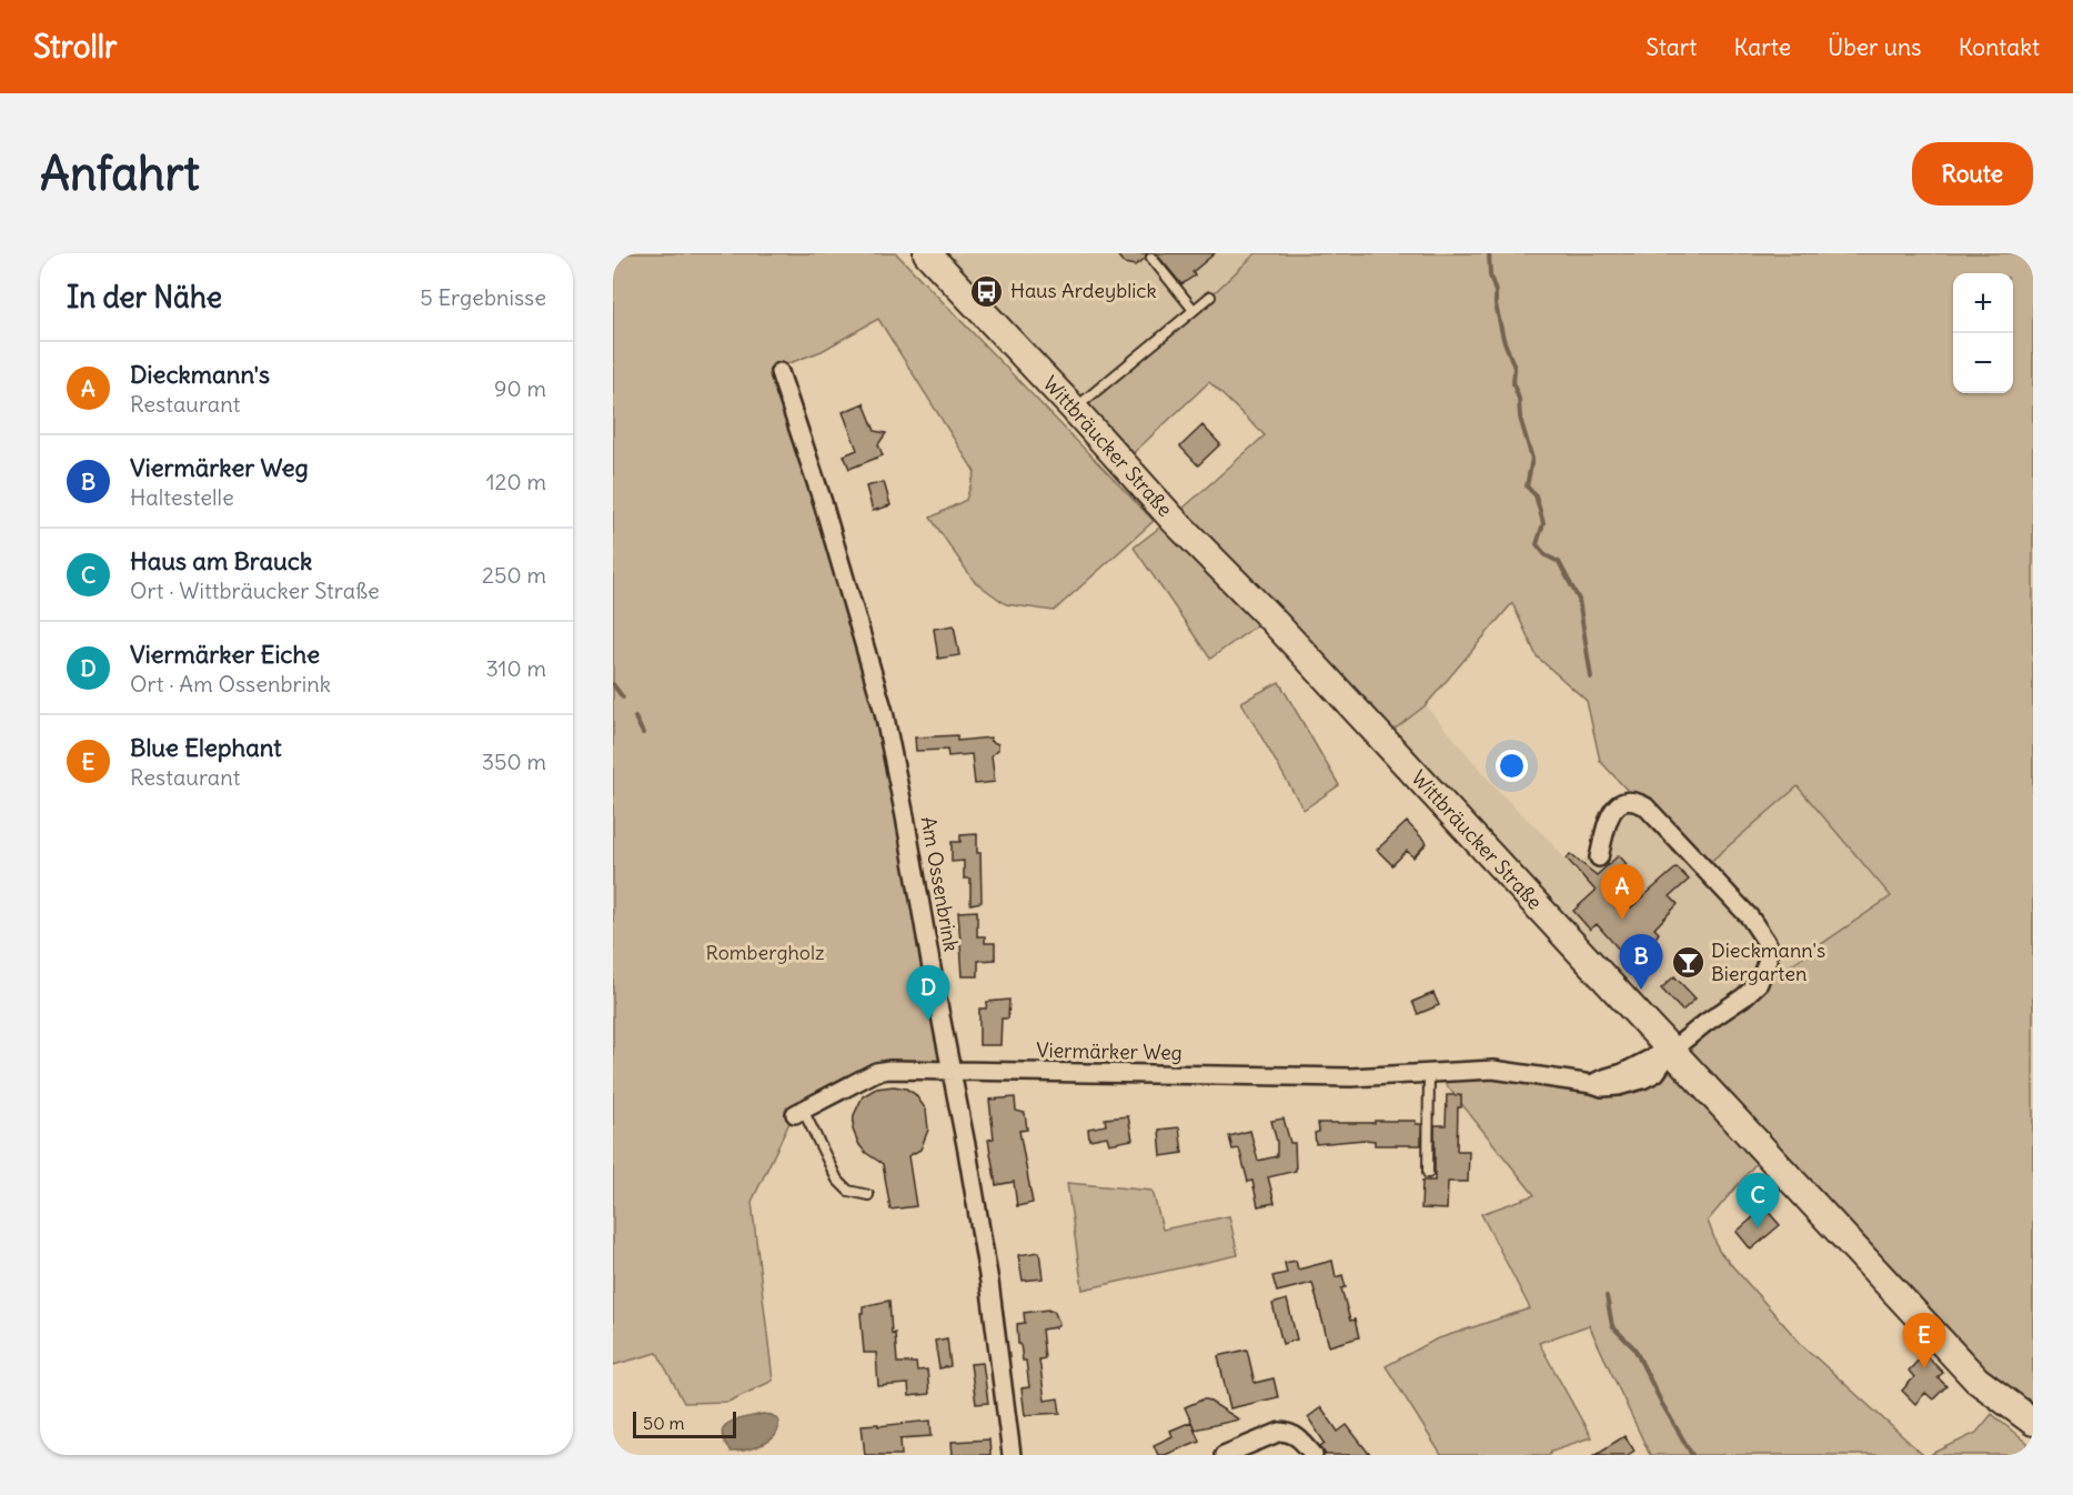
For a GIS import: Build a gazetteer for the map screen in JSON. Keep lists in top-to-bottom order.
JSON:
{
  "streets": {
    "main road": ["Wittbräucker Straße"],
    "street": ["Am Ossenbrink", "Viermärker Weg"]
  },
  "crossings": [
    ["Wittbräucker Straße", "Viermärker Weg"],
    ["Am Ossenbrink", "Viermärker Weg"]
  ],
  "parks": ["Rombergholz"],
  "places": {
    "bus stop": ["Haus Ardeyblick"],
    "bar": ["Dieckmann's Biergarten"]
  },
  "scale_bar": "50 m",
  "page": {
    "header": "Strollr",
    "nav": [
      "Start",
      "Karte",
      "Über uns",
      "Kontakt"
    ],
    "buttons": "Route",
    "title": "Anfahrt",
    "heading": ["In der Nähe", "5 Ergebnisse"],
    "map_buttons": ["+", "−"],
    "list": [
      {
        "mark": "A",
        "name": "Dieckmann's",
        "note": "Restaurant",
        "value": "90 m"
      },
      {
        "mark": "B",
        "name": "Viermärker Weg",
        "note": "Haltestelle",
        "value": "120 m"
      },
      {
        "mark": "C",
        "name": "Haus am Brauck",
        "note": "Ort · Wittbräucker Straße",
        "value": "250 m"
      },
      {
        "mark": "D",
        "name": "Viermärker Eiche",
        "note": "Ort · Am Ossenbrink",
        "value": "310 m"
      },
      {
        "mark": "E",
        "name": "Blue Elephant",
        "note": "Restaurant",
        "value": "350 m"
      }
    ],
    "pins": [
      "A",
      "B",
      "D",
      "C",
      "E"
    ],
    "scale": "50 m"
  }
}
